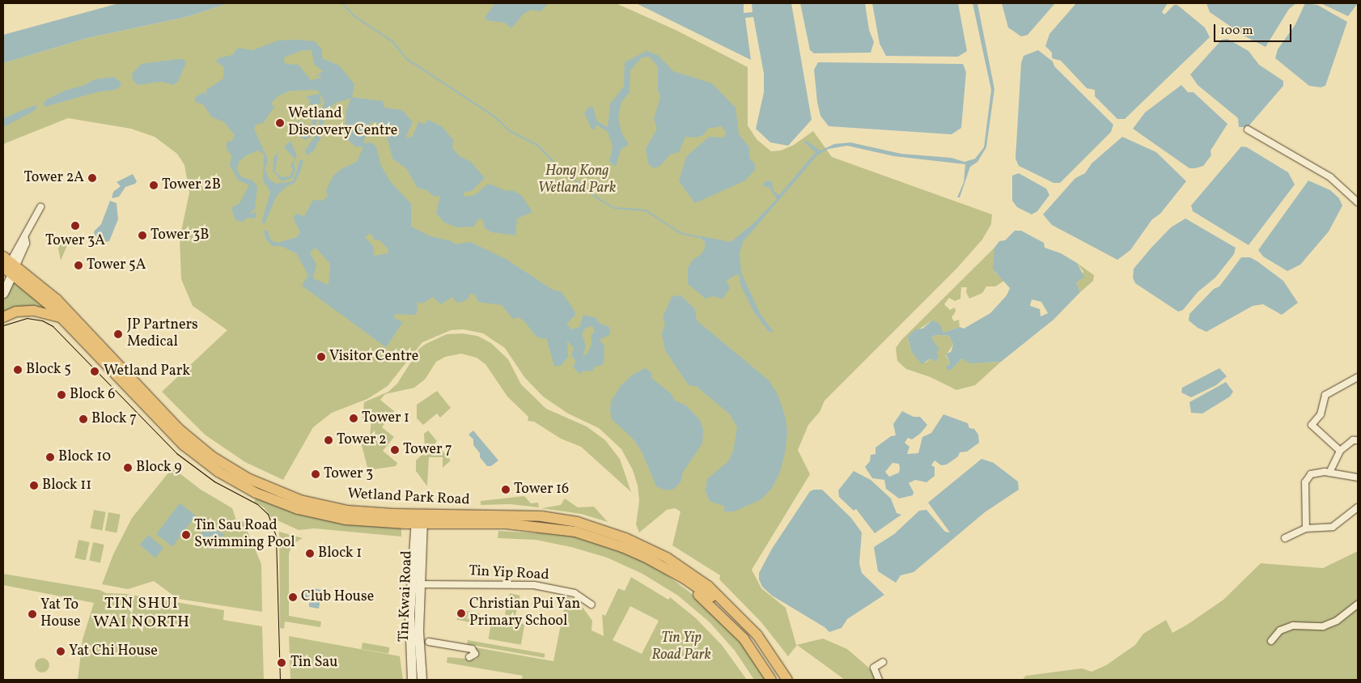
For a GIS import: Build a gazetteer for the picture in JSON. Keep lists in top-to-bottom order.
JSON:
{
  "streets": {
    "main road": ["Wetland Park Road"],
    "street": ["Tin Yip Road", "Tin Kwai Road"]
  },
  "crossings": [
    ["Wetland Park Road", "Tin Kwai Road"],
    ["Tin Yip Road", "Tin Kwai Road"]
  ],
  "districts": ["TIN SHUI WAI NORTH"],
  "parks": ["Hong Kong Wetland Park", "Tin Yip Road Park"],
  "places": [
    "Wetland Discovery Centre",
    "Tower 2A",
    "Tower 2B",
    "Tower 3A",
    "Tower 3B",
    "Tower 5A",
    "JP Partners Medical",
    "Visitor Centre",
    "Block 5",
    "Wetland Park",
    "Block 6",
    "Tower 1",
    "Block 7",
    "Tower 2",
    "Tower 7",
    "Block 10",
    "Block 9",
    "Tower 3",
    "Block 11",
    "Tower 16",
    "Tin Sau Road Swimming Pool",
    "Block 1",
    "Club House",
    "Christian Pui Yan Primary School",
    "Yat To House",
    "Yat Chi House",
    "Tin Sau"
  ],
  "scale_bar": "100 m"
}
